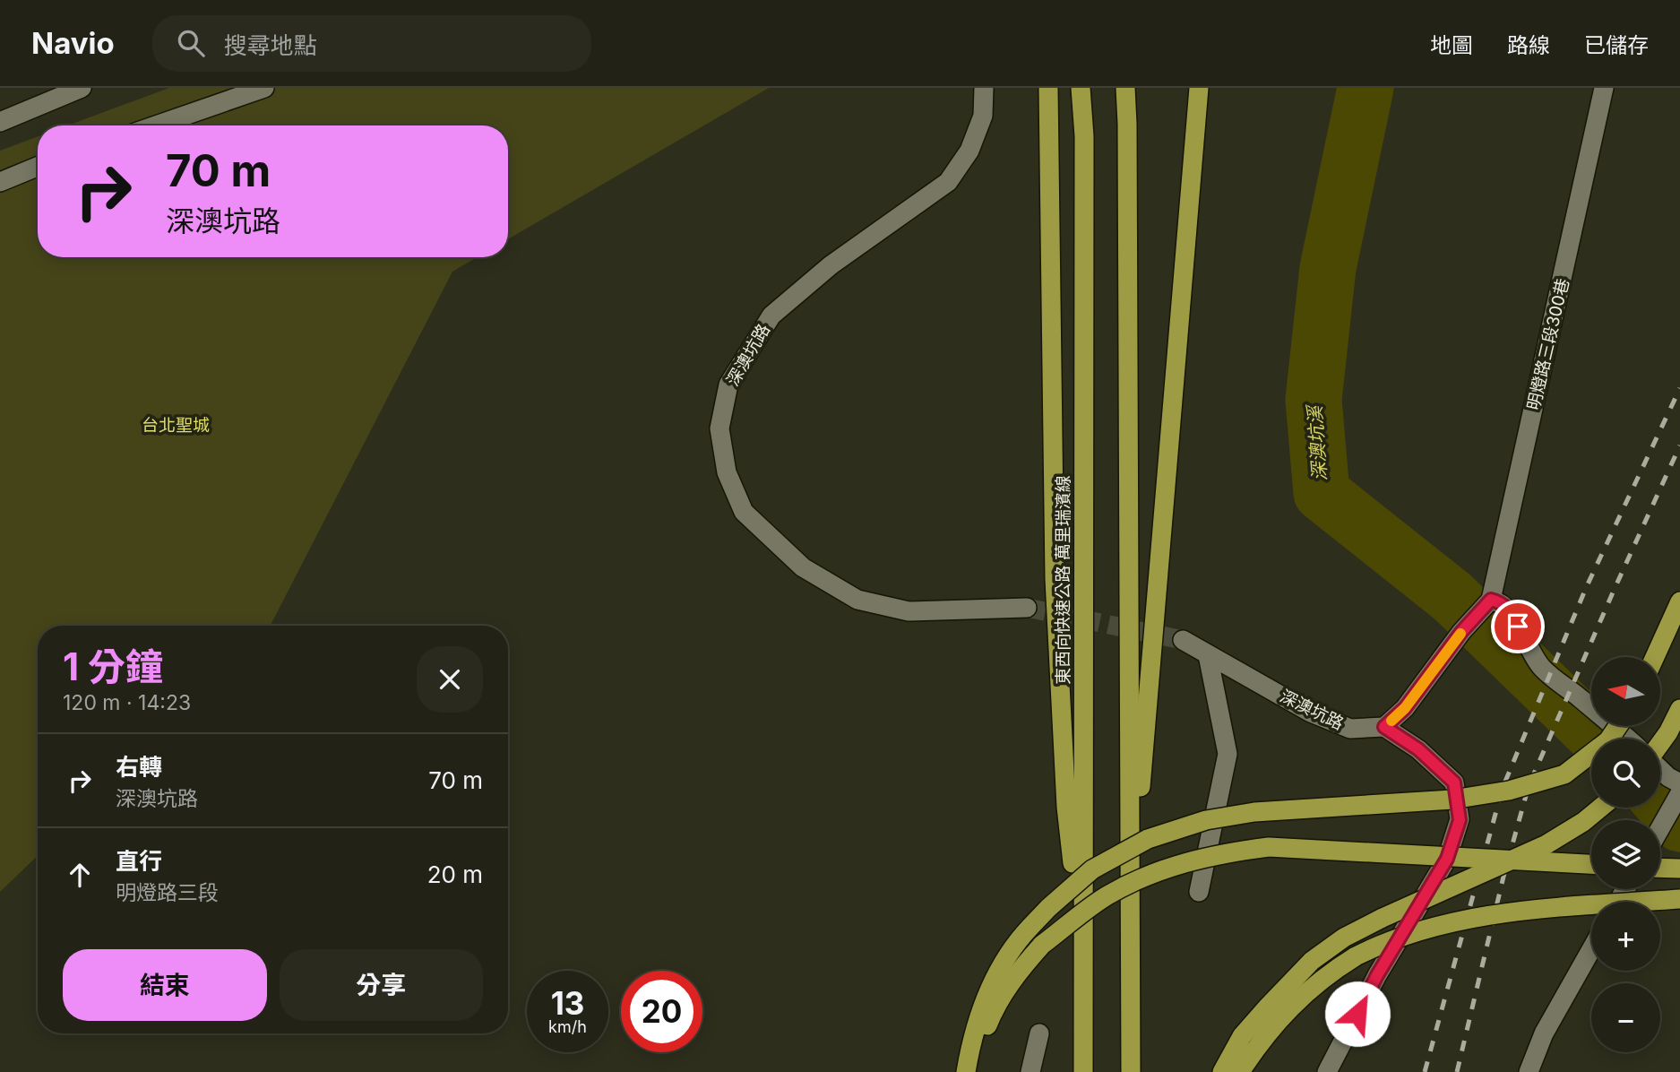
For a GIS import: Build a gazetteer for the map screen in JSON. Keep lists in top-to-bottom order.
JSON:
{
  "streets": {
    "highway": ["東西向快速公路 萬里瑞濱線"],
    "street": ["明燈路三段300巷", "深澳坑路"]
  },
  "water": ["深澳坑溪"],
  "parks": ["台北聖城"],
  "north": "left",
  "page": {
    "header": "Navio",
    "search": "搜尋地點",
    "nav": ["地圖", "路線", "已儲存"],
    "turn": ["70 m", "深澳坑路"],
    "heading": ["1 分鐘", "120 m · 14:23"],
    "map_buttons": ["+", "−"],
    "list": [
      {
        "name": "右轉",
        "note": "深澳坑路",
        "value": "70 m"
      },
      {
        "name": "直行",
        "note": "明燈路三段",
        "value": "20 m"
      }
    ],
    "buttons": ["結束", "分享"],
    "speed": "13 km/h",
    "limit": "20"
  }
}
